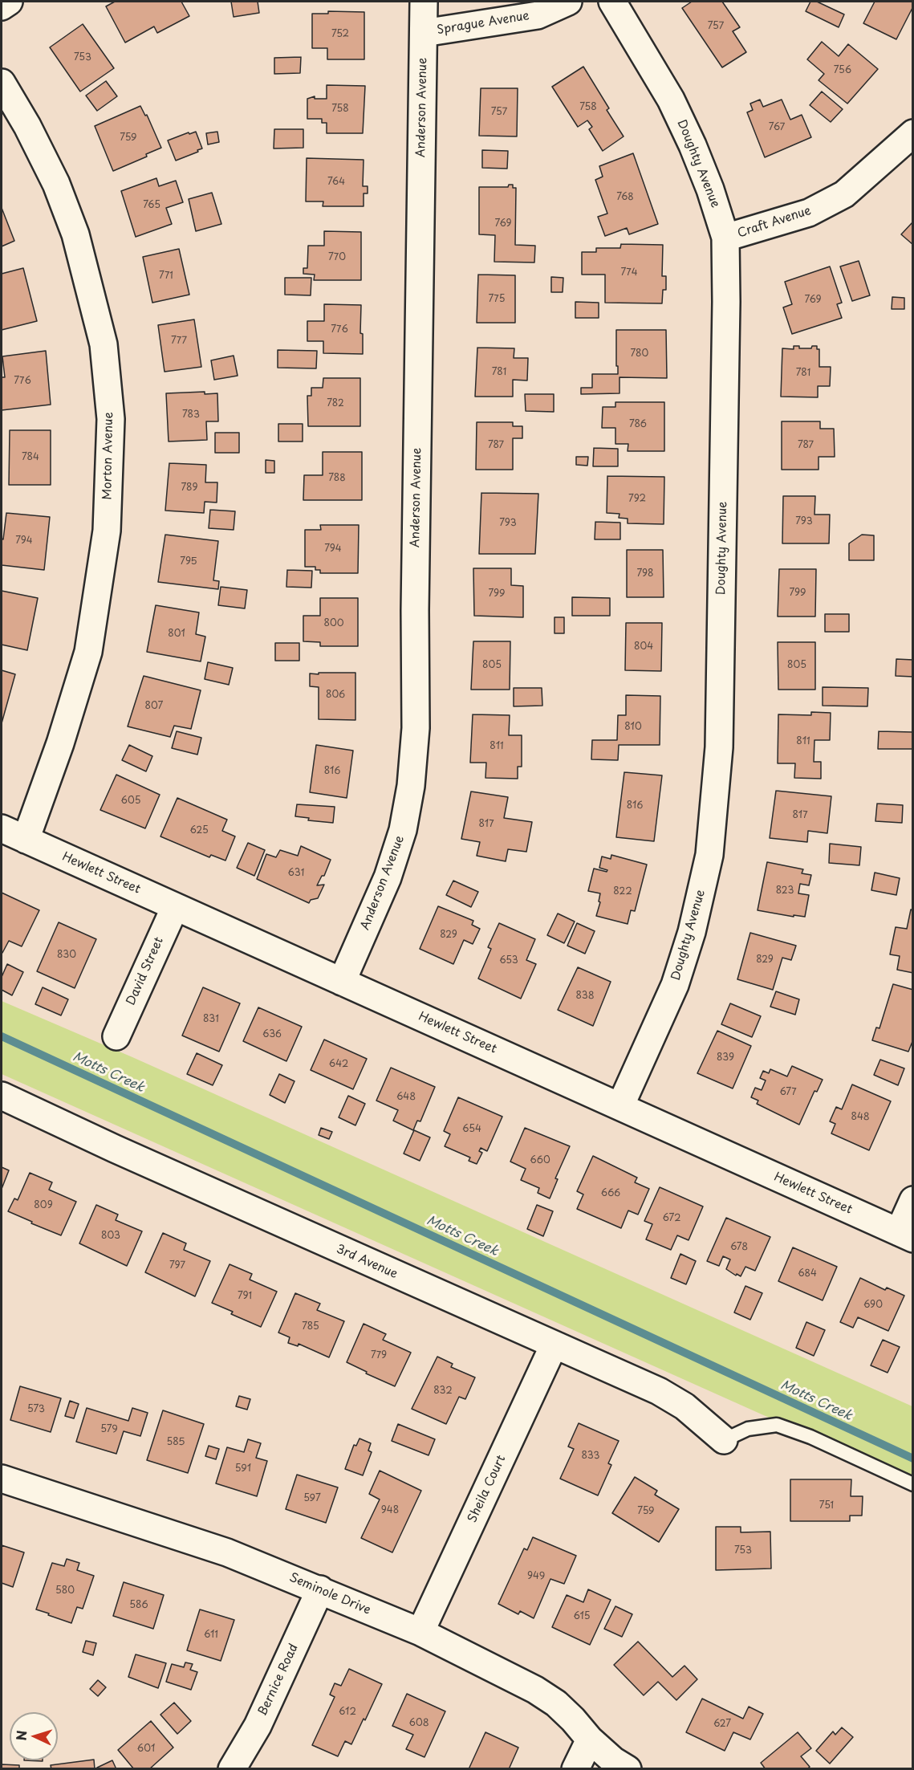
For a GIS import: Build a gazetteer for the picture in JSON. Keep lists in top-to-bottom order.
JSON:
{
  "streets": {
    "street": [
      "Sprague Avenue",
      "Anderson Avenue",
      "Doughty Avenue",
      "Craft Avenue",
      "Morton Avenue",
      "Hewlett Street",
      "David Street",
      "3rd Avenue",
      "Sheila Court",
      "Seminole Drive",
      "Bernice Road"
    ]
  },
  "crossings": [
    ["Sprague Avenue", "Anderson Avenue"],
    ["Anderson Avenue", "Hewlett Street"],
    ["Doughty Avenue", "Craft Avenue"],
    ["Doughty Avenue", "Hewlett Street"],
    ["Morton Avenue", "Hewlett Street"],
    ["Hewlett Street", "David Street"],
    ["3rd Avenue", "Sheila Court"],
    ["Sheila Court", "Seminole Drive"],
    ["Seminole Drive", "Bernice Road"]
  ],
  "water": ["Motts Creek"],
  "house_numbers": [
    "757",
    "752",
    "753",
    "756",
    "758",
    "758",
    "757",
    "767",
    "759",
    "764",
    "768",
    "765",
    "769",
    "770",
    "774",
    "771",
    "775",
    "769",
    "776",
    "777",
    "780",
    "781",
    "781",
    "776",
    "782",
    "783",
    "786",
    "787",
    "787",
    "784",
    "788",
    "789",
    "792",
    "793",
    "793",
    "794",
    "794",
    "795",
    "798",
    "799",
    "799",
    "800",
    "801",
    "804",
    "805",
    "805",
    "806",
    "807",
    "810",
    "811",
    "811",
    "816",
    "605",
    "816",
    "817",
    "817",
    "625",
    "631",
    "823",
    "822",
    "829",
    "830",
    "829",
    "653",
    "838",
    "831",
    "636",
    "839",
    "642",
    "677",
    "648",
    "848",
    "654",
    "660",
    "666",
    "809",
    "672",
    "803",
    "678",
    "797",
    "684",
    "791",
    "690",
    "785",
    "779",
    "832",
    "573",
    "579",
    "585",
    "833",
    "591",
    "597",
    "751",
    "948",
    "759",
    "753",
    "949",
    "580",
    "586",
    "615",
    "611",
    "612",
    "608",
    "627",
    "601"
  ],
  "north": "left"
}
